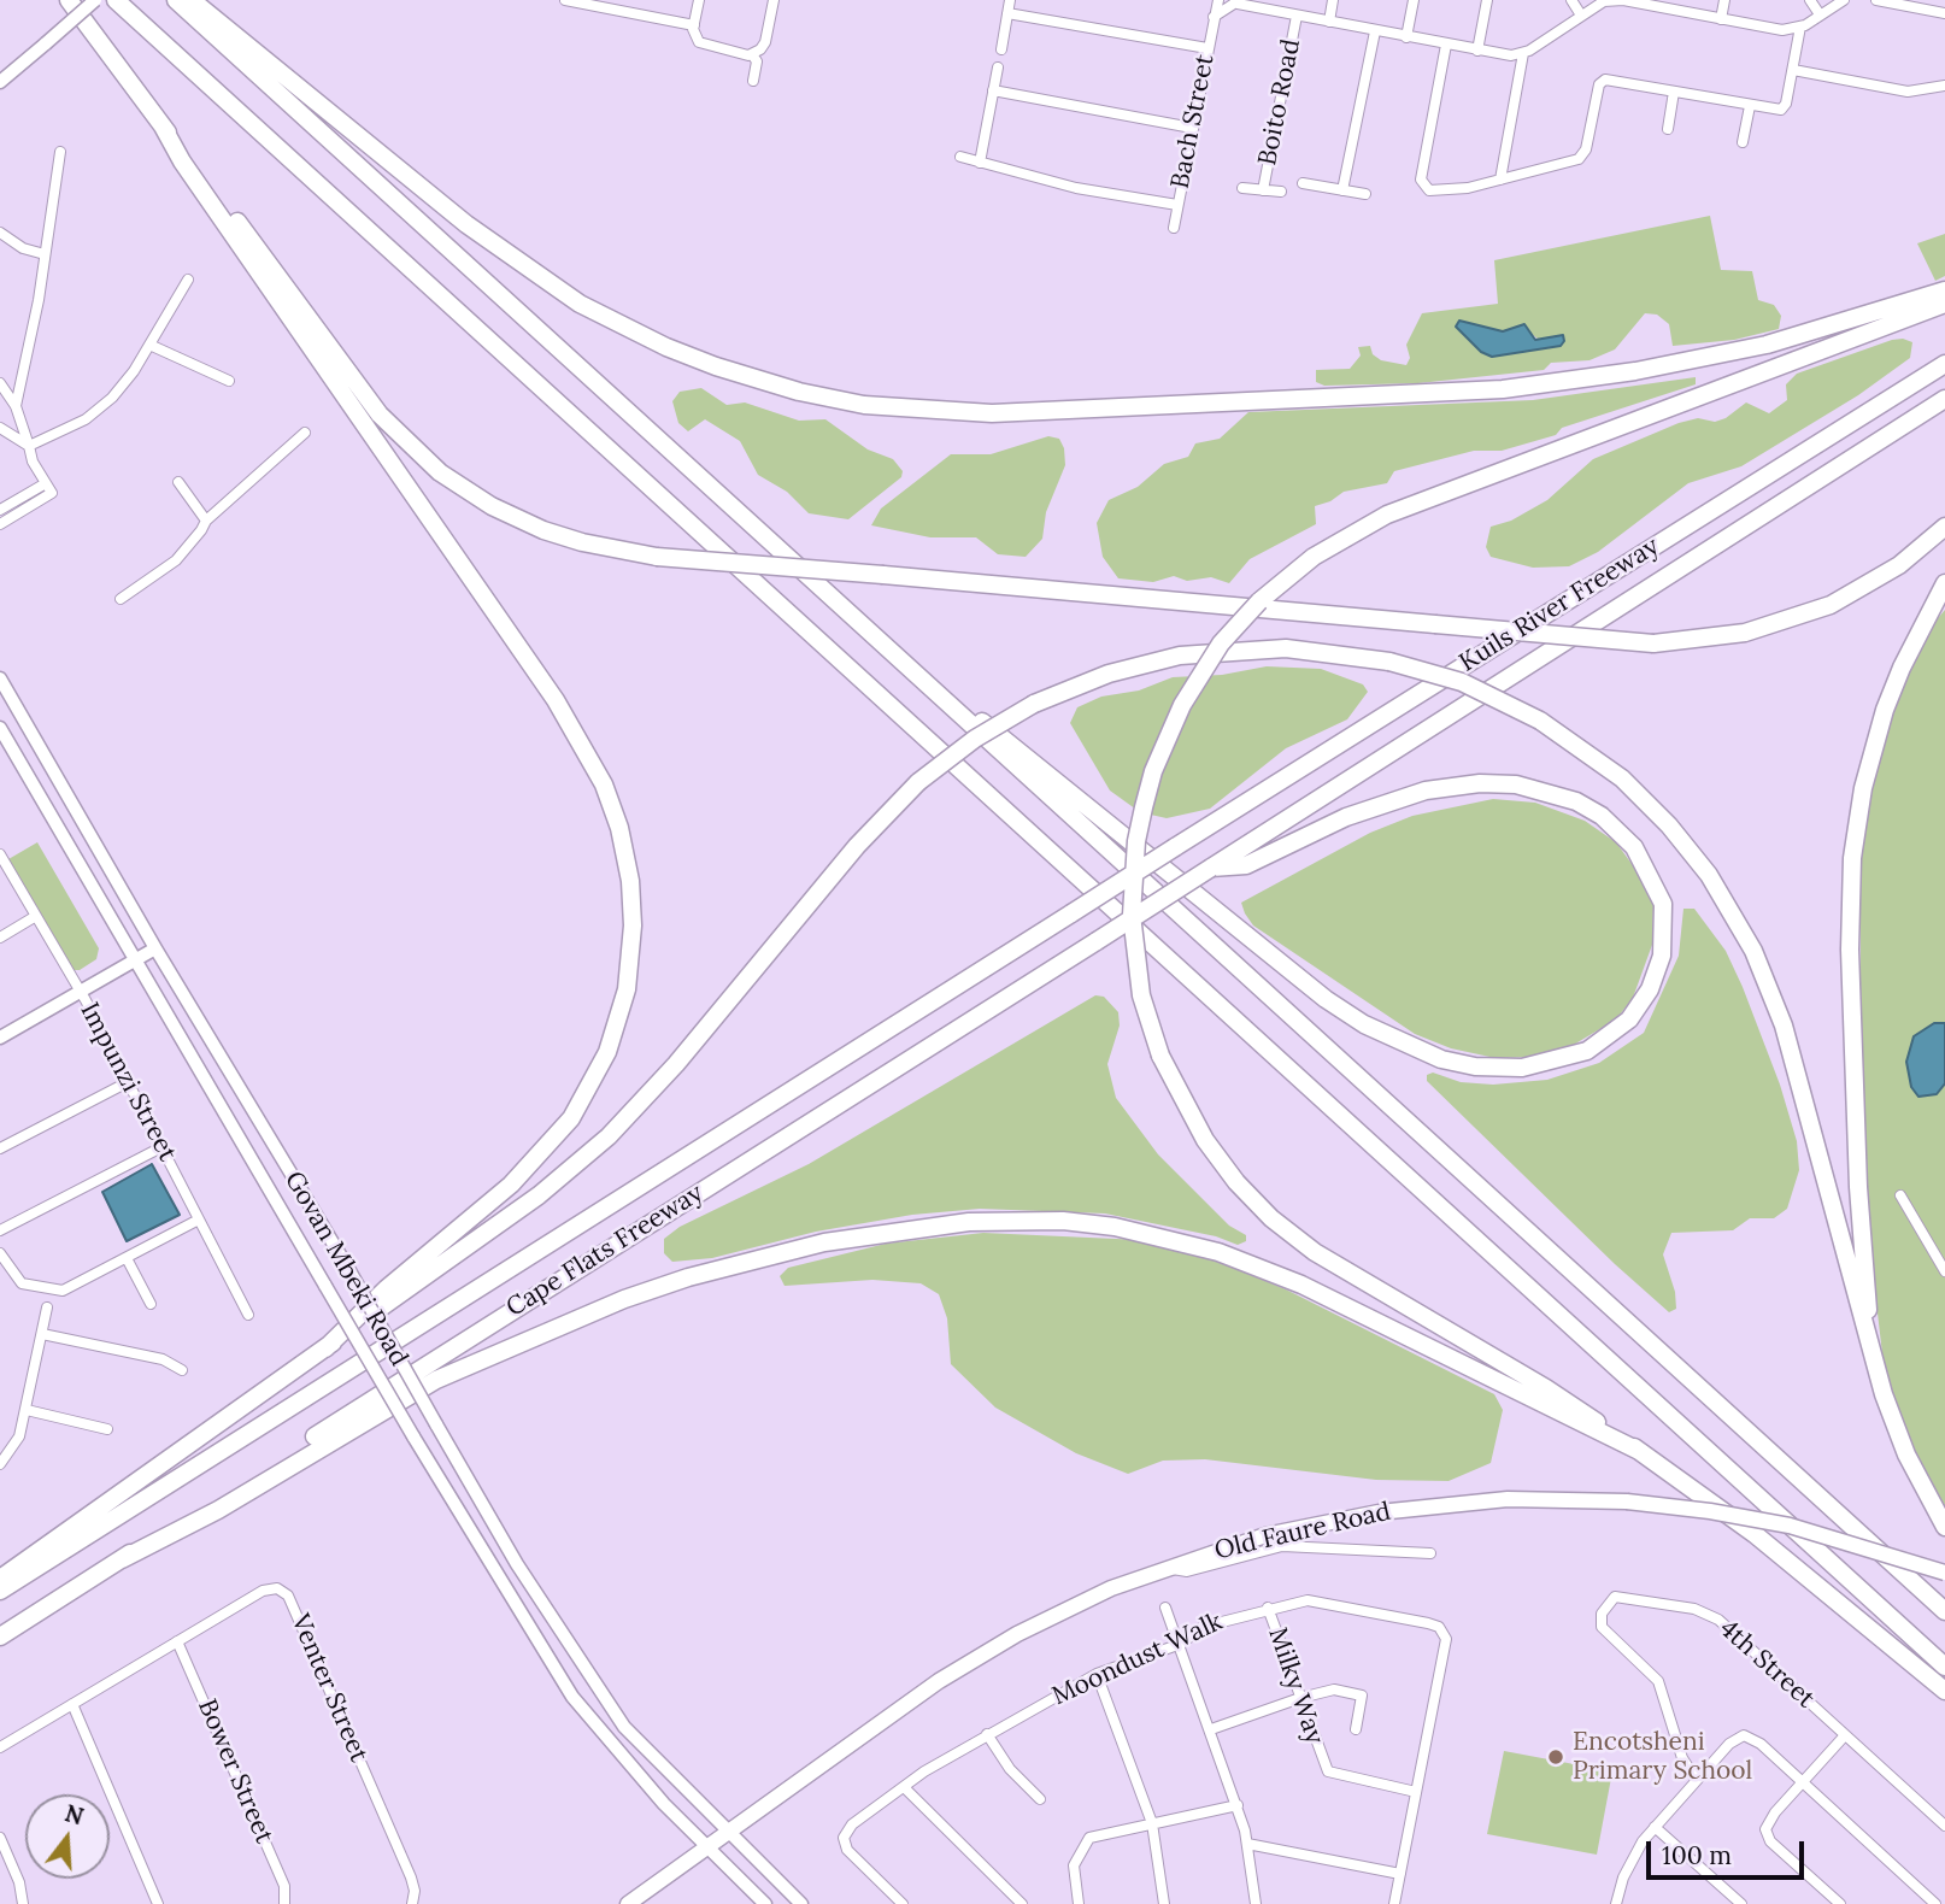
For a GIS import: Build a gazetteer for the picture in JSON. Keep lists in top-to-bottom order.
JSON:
{
  "streets": {
    "highway": ["Kuils River Freeway", "Cape Flats Freeway"],
    "main road": ["Govan Mbeki Road", "Old Faure Road"],
    "street": [
      "Boito Road",
      "Bach Street",
      "Impunzi Street",
      "Moondust Walk",
      "4th Street",
      "Milky Way",
      "Venter Street",
      "Bower Street"
    ]
  },
  "crossings": [
    ["Kuils River Freeway", "Cape Flats Freeway"],
    ["Govan Mbeki Road", "Old Faure Road"],
    ["Moondust Walk", "Milky Way"],
    ["Venter Street", "Bower Street"]
  ],
  "places": ["Encotsheni Primary School"],
  "scale_bar": "100 m",
  "north": "top"
}
